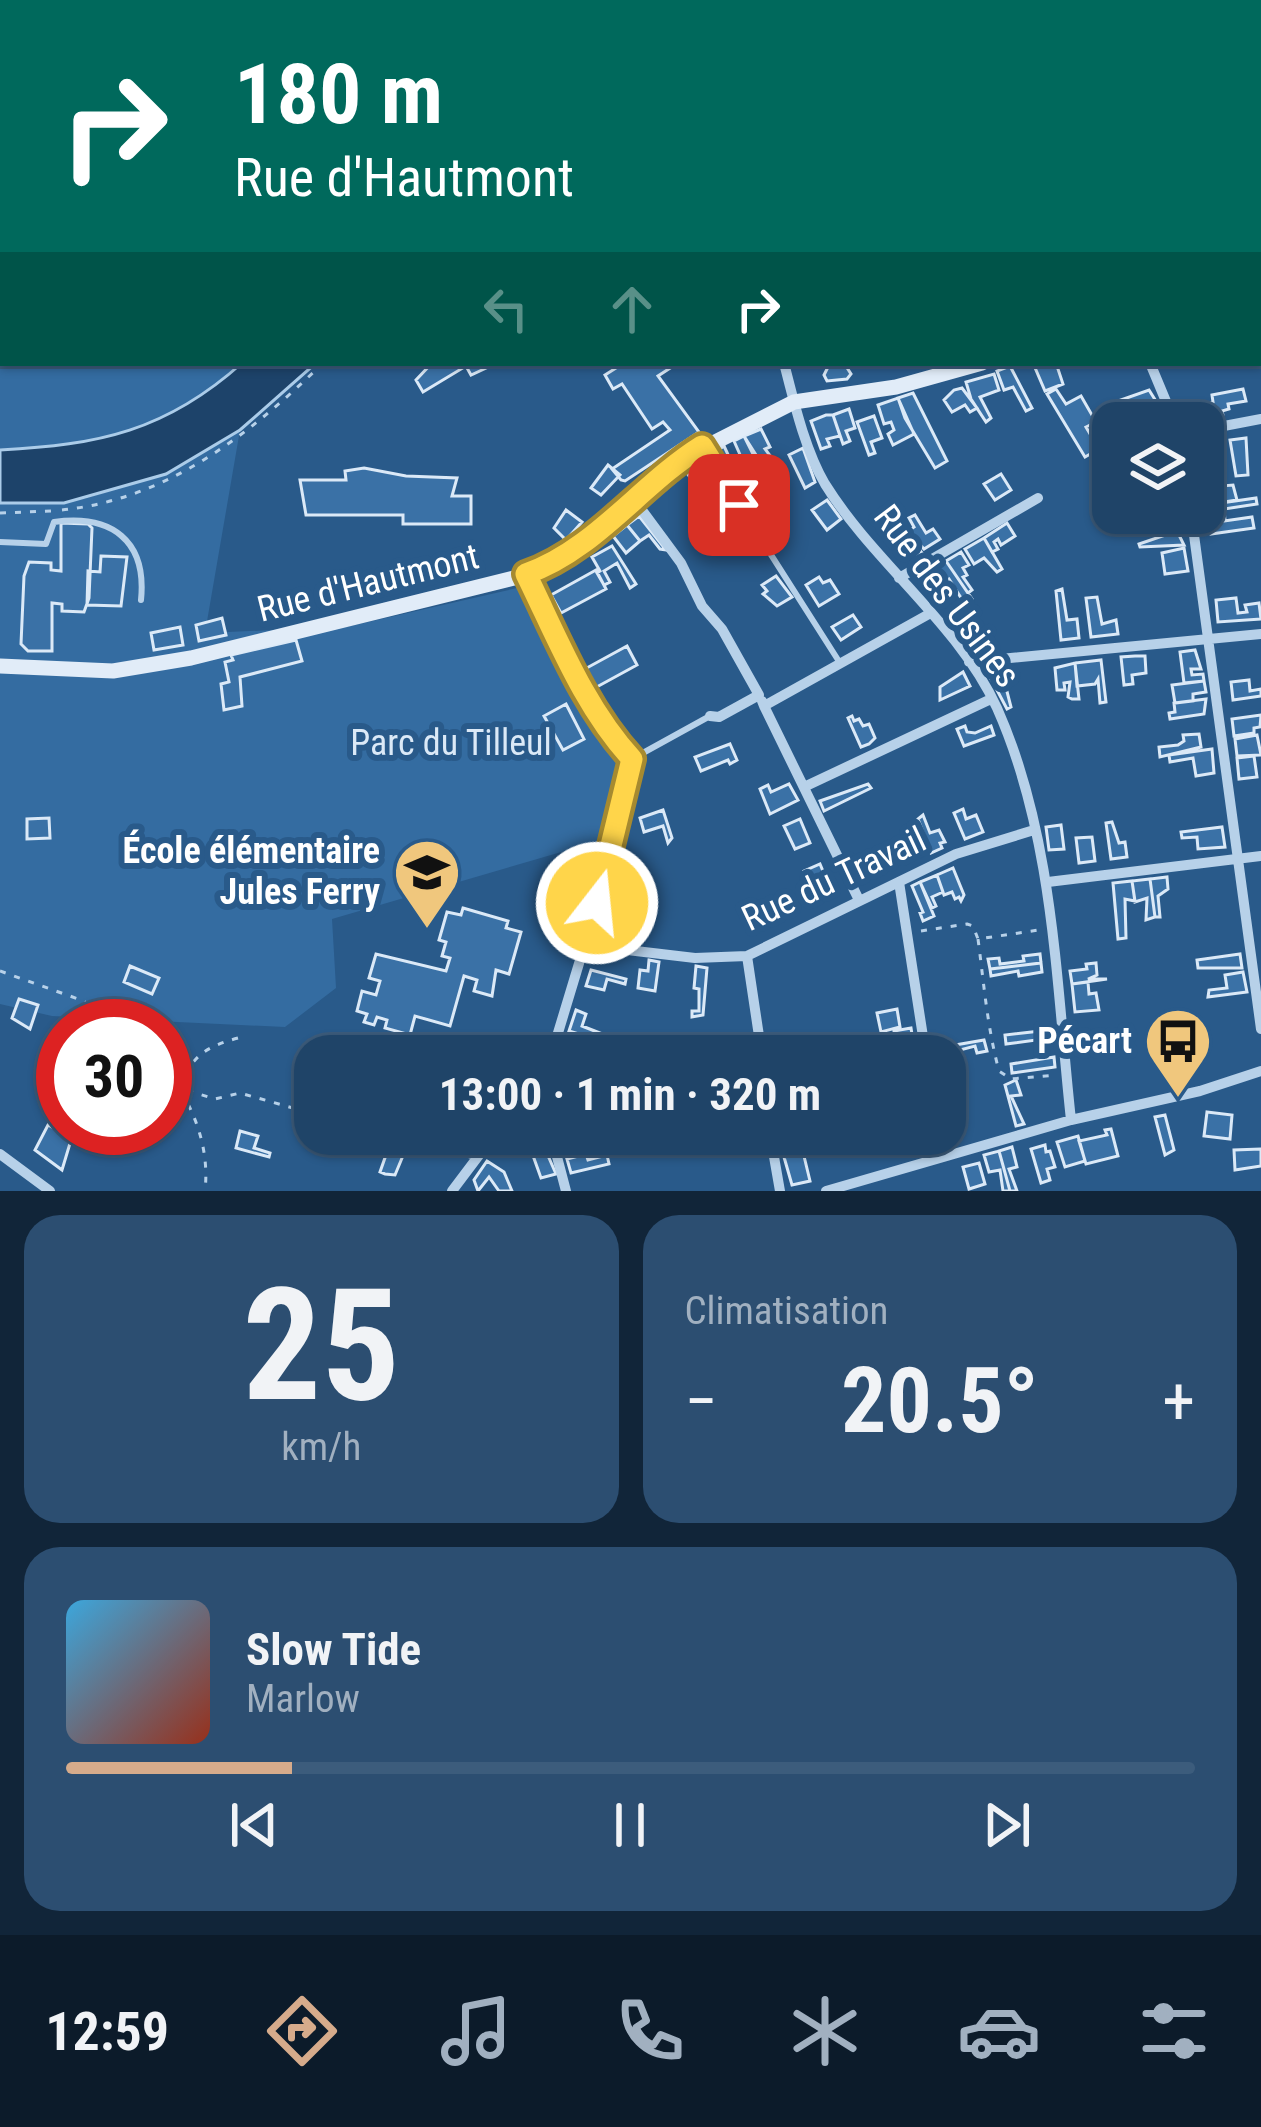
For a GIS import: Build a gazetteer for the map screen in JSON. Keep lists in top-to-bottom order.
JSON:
{
  "streets": {
    "street": ["Rue d'Hautmont", "Rue des Usines", "Rue du Travail"]
  },
  "crossings": [
    ["Rue d'Hautmont", "Rue des Usines"],
    ["Rue des Usines", "Rue du Travail"]
  ],
  "parks": ["Parc du Tilleul"],
  "places": {
    "school or university": ["École élémentaire Jules Ferry"],
    "bus stop": ["Pécart"]
  },
  "page": {
    "turn": ["180 m", "Rue d'Hautmont"],
    "limit": "30",
    "trip": "13:00 · 1 min · 320 m",
    "tile": [
      ["25", "km/h"],
      "Climatisation"
    ],
    "heat": ["−", "20.5°", "+"],
    "song": ["Slow Tide", "Marlow"],
    "tabs": "12:59"
  }
}
